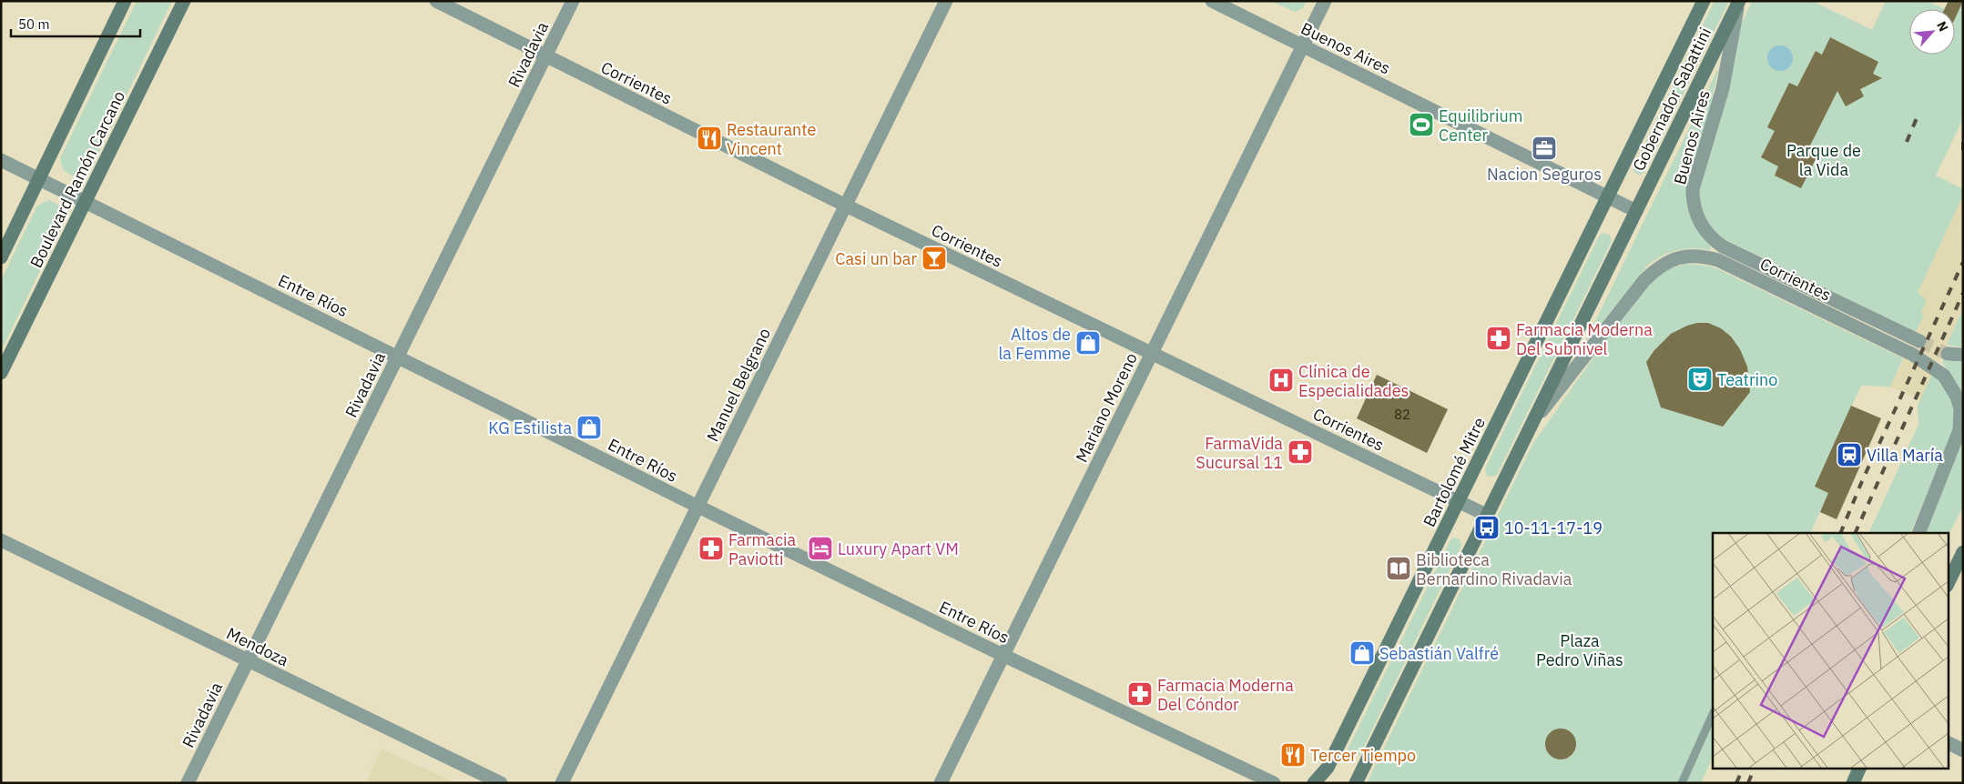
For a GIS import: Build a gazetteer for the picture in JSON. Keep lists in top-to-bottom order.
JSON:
{
  "streets": {
    "main road": ["Gobernador Sabattini", "Boulevard Ramón Carcano", "Bartolomé Mitre"],
    "street": [
      "Buenos Aires",
      "Rivadavia",
      "Corrientes",
      "Entre Ríos",
      "Manuel Belgrano",
      "Mariano Moreno",
      "Mendoza"
    ]
  },
  "crossings": [
    ["Buenos Aires", "Gobernador Sabattini"],
    ["Buenos Aires", "Mariano Moreno"],
    ["Buenos Aires", "Bartolomé Mitre"],
    ["Rivadavia", "Corrientes"],
    ["Rivadavia", "Entre Ríos"],
    ["Rivadavia", "Mendoza"],
    ["Corrientes", "Manuel Belgrano"],
    ["Corrientes", "Mariano Moreno"],
    ["Corrientes", "Bartolomé Mitre"],
    ["Gobernador Sabattini", "Bartolomé Mitre"],
    ["Boulevard Ramón Carcano", "Entre Ríos"],
    ["Entre Ríos", "Manuel Belgrano"],
    ["Entre Ríos", "Mariano Moreno"]
  ],
  "parks": ["Parque de la Vida", "Plaza Pedro Viñas"],
  "places": {
    "sports": ["Equilibrium Center"],
    "restaurant": ["Restaurante Vincent", "Tercer Tiempo"],
    "office": ["Nacion Seguros"],
    "bar": ["Casi un bar"],
    "pharmacy": [
      "Farmacia Moderna Del Subnivel",
      "FarmaVida Sucursal 11",
      "Farmacia Paviotti",
      "Farmacia Moderna Del Cóndor"
    ],
    "shop": ["Altos de la Femme", "KG Estilista", "Sebastián Valfré"],
    "theatre": ["Teatrino"],
    "hospital": ["Clínica de Especialidades"],
    "station": ["Villa María"],
    "bus stop": ["10-11-17-19"],
    "hotel": ["Luxury Apart VM"],
    "library": ["Biblioteca Bernardino Rivadavia"]
  },
  "house_numbers": ["82"],
  "scale_bar": "50 m",
  "north": "top right"
}
